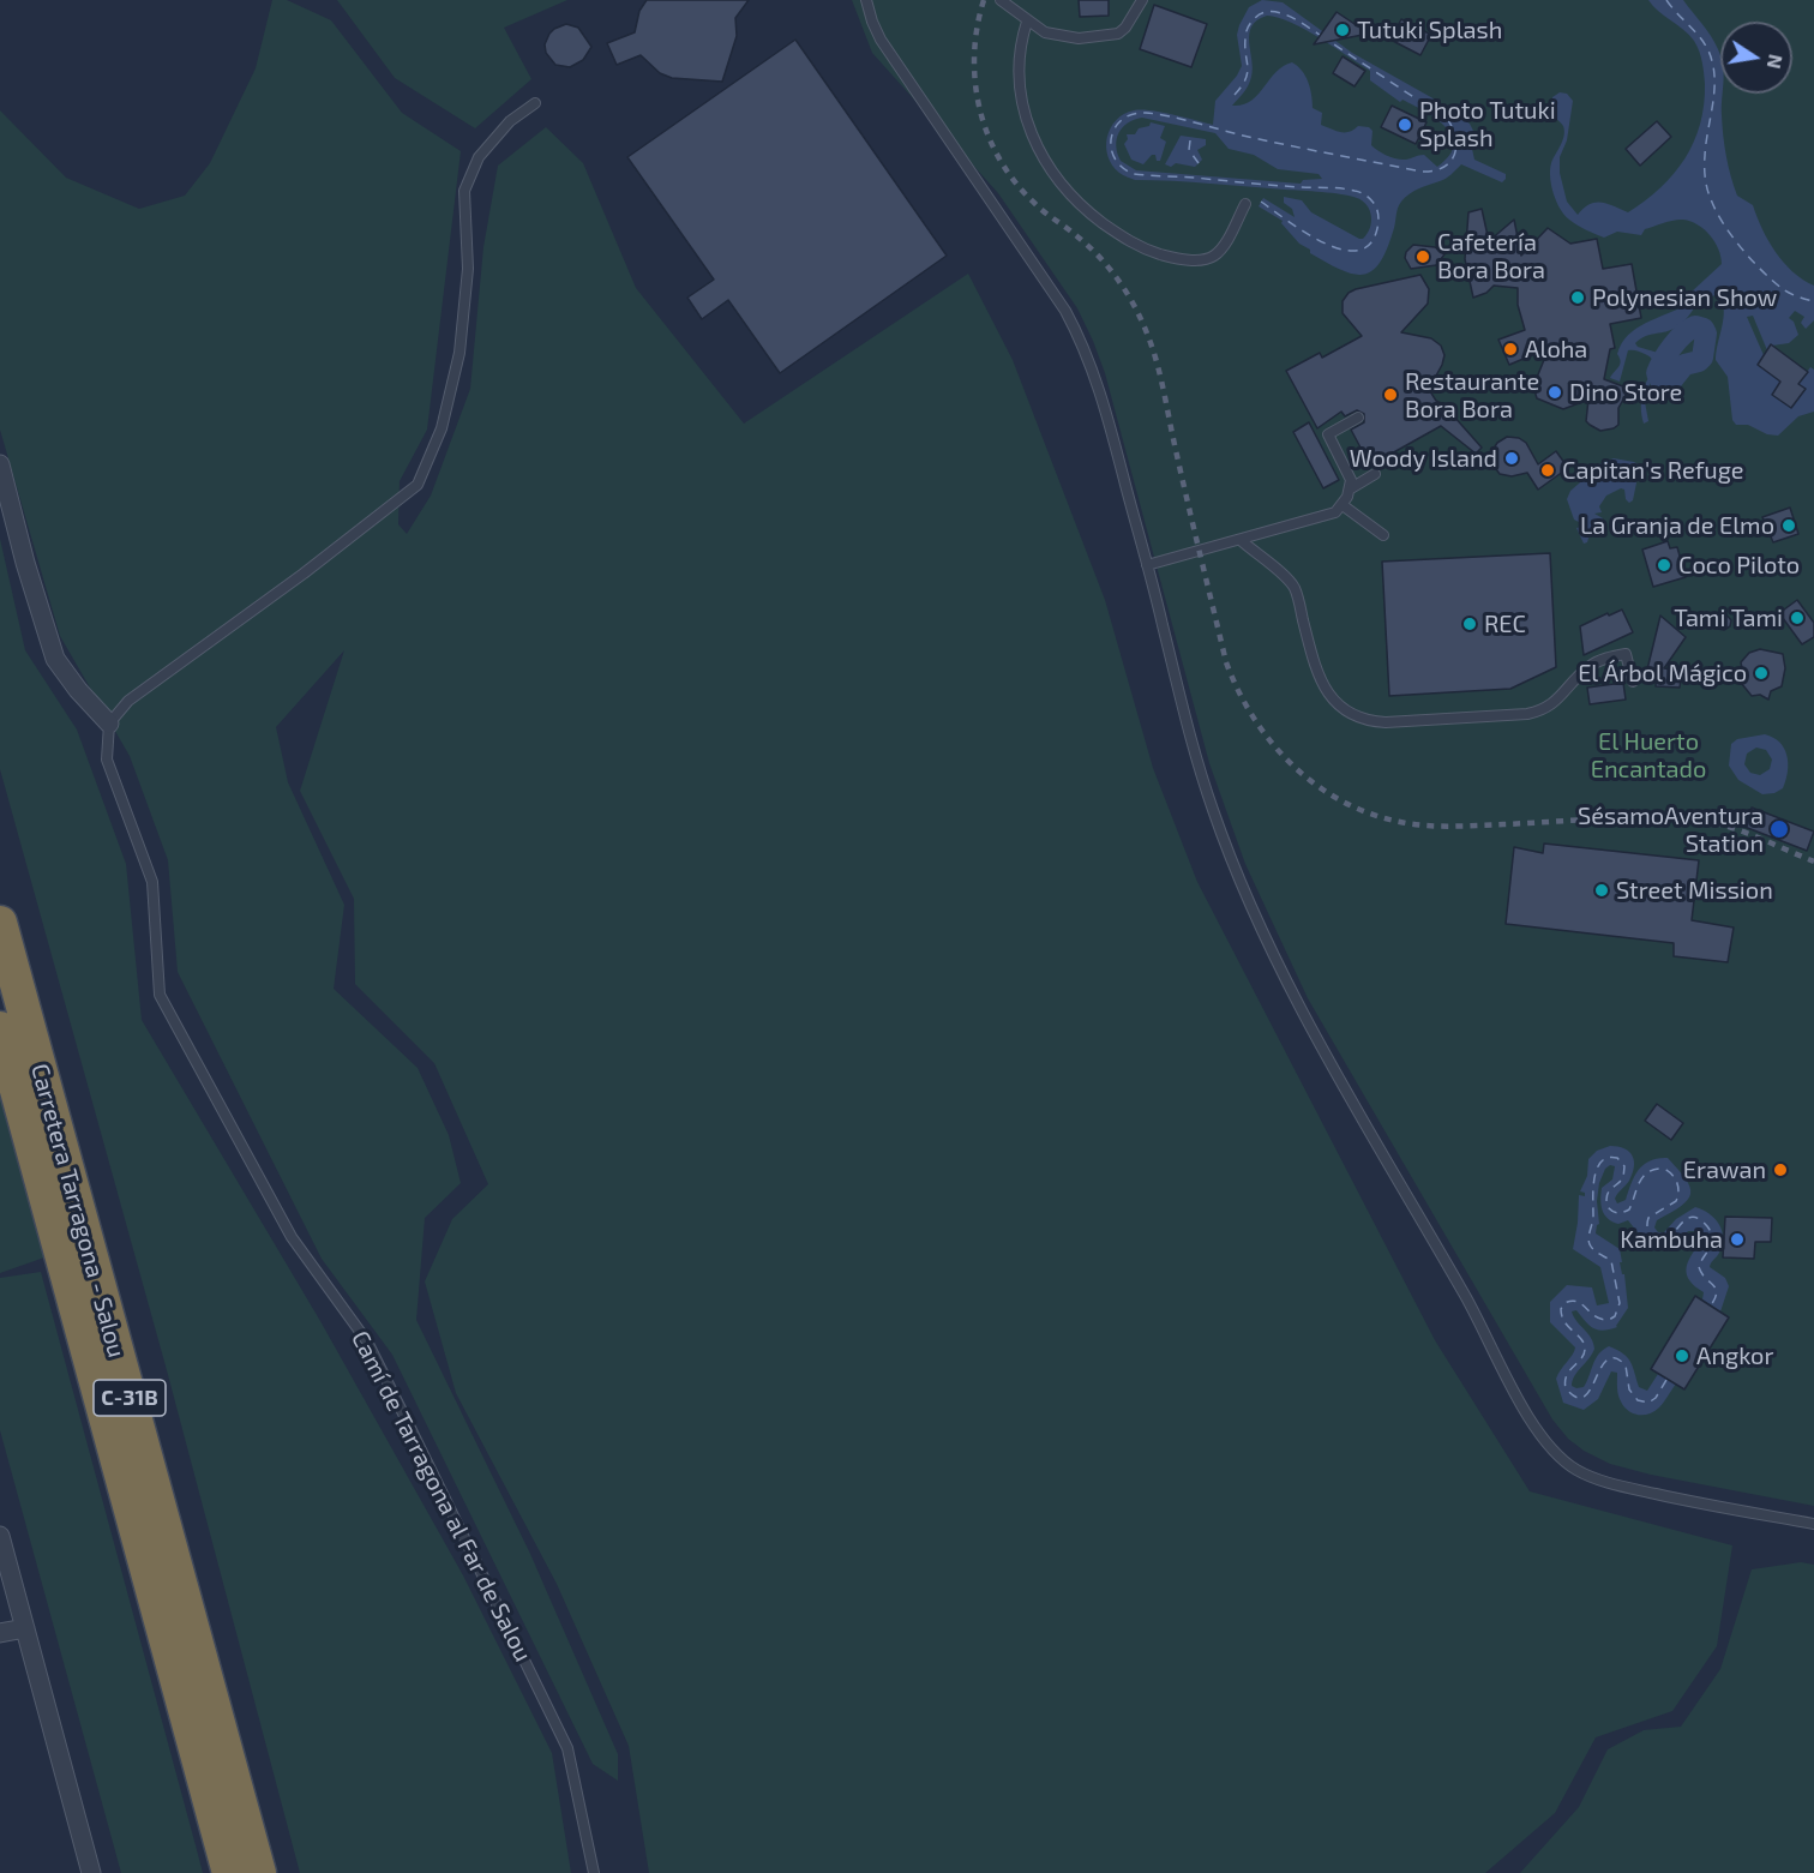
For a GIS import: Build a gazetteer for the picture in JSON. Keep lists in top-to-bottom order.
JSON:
{
  "streets": {
    "highway": ["Carretera Tarragona - Salou", "C-31B"],
    "lane": ["Camí de Tarragona al Far de Salou"]
  },
  "parks": ["El Huerto Encantado"],
  "places": [
    "Tutuki Splash",
    "Photo Tutuki Splash",
    "Cafetería Bora Bora",
    "Polynesian Show",
    "Aloha",
    "Dino Store",
    "Restaurante Bora Bora",
    "Woody Island",
    "Capitan's Refuge",
    "La Granja de Elmo",
    "Coco Piloto",
    "Tami Tami",
    "REC",
    "El Árbol Mágico",
    "SésamoAventura Station",
    "Street Mission",
    "Erawan",
    "Kambuha",
    "Angkor"
  ],
  "north": "right"
}
